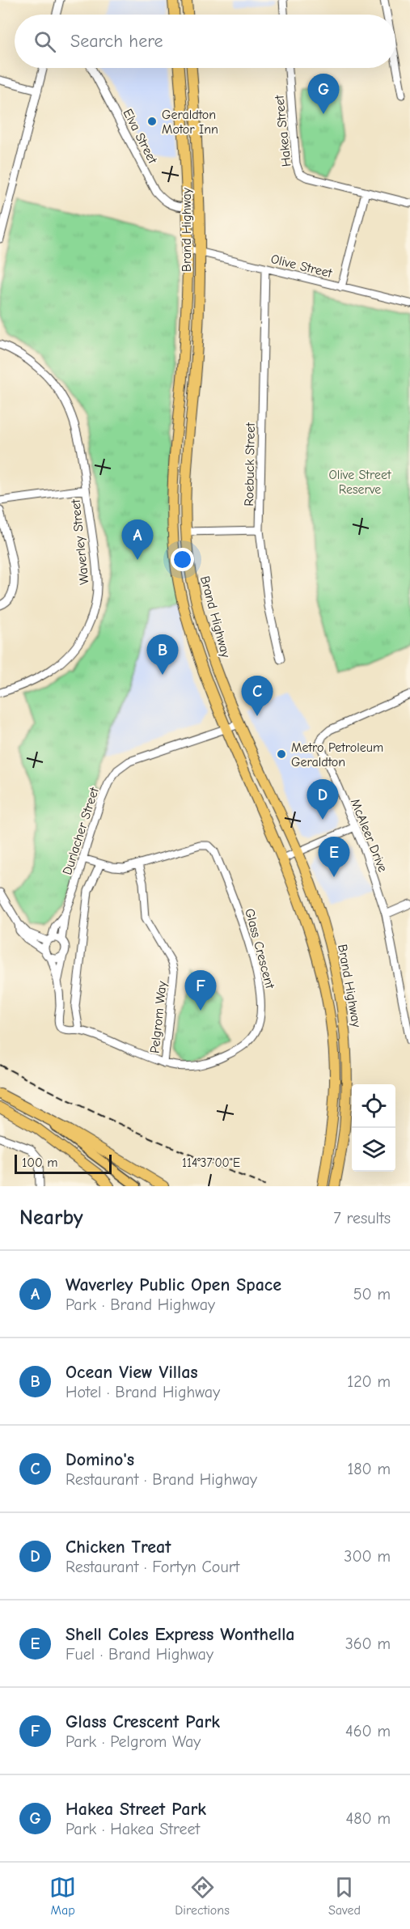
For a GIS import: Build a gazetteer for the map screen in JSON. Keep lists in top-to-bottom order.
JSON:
{
  "streets": {
    "highway": ["Brand Highway"],
    "street": [
      "Hakea Street",
      "Elva Street",
      "Olive Street",
      "Roebuck Street",
      "Waverley Street",
      "Durlacher Street",
      "McAleer Drive",
      "Glass Crescent",
      "Pelgrom Way"
    ]
  },
  "crossings": [
    ["Elva Street", "Brand Highway"],
    ["Brand Highway", "Olive Street"],
    ["Brand Highway", "Durlacher Street"],
    ["Olive Street", "Roebuck Street"],
    ["Durlacher Street", "Glass Crescent"],
    ["Glass Crescent", "Pelgrom Way"]
  ],
  "parks": ["Olive Street Reserve"],
  "places": ["Geraldton Motor Inn", "Metro Petroleum Geraldton"],
  "scale_bar": "100 m",
  "page": {
    "search": "Search here",
    "pins": [
      "G",
      "A",
      "B",
      "C",
      "D",
      "E",
      "F"
    ],
    "scale": "100 m",
    "heading": ["Nearby", "7 results"],
    "list": [
      {
        "mark": "A",
        "name": "Waverley Public Open Space",
        "note": "Park · Brand Highway",
        "value": "50 m"
      },
      {
        "mark": "B",
        "name": "Ocean View Villas",
        "note": "Hotel · Brand Highway",
        "value": "120 m"
      },
      {
        "mark": "C",
        "name": "Domino's",
        "note": "Restaurant · Brand Highway",
        "value": "180 m"
      },
      {
        "mark": "D",
        "name": "Chicken Treat",
        "note": "Restaurant · Fortyn Court",
        "value": "300 m"
      },
      {
        "mark": "E",
        "name": "Shell Coles Express Wonthella",
        "note": "Fuel · Brand Highway",
        "value": "360 m"
      },
      {
        "mark": "F",
        "name": "Glass Crescent Park",
        "note": "Park · Pelgrom Way",
        "value": "460 m"
      },
      {
        "mark": "G",
        "name": "Hakea Street Park",
        "note": "Park · Hakea Street",
        "value": "480 m"
      }
    ],
    "nav": ["Map", "Directions", "Saved"]
  },
  "coordinates": ["114°37'00\"E"]
}
